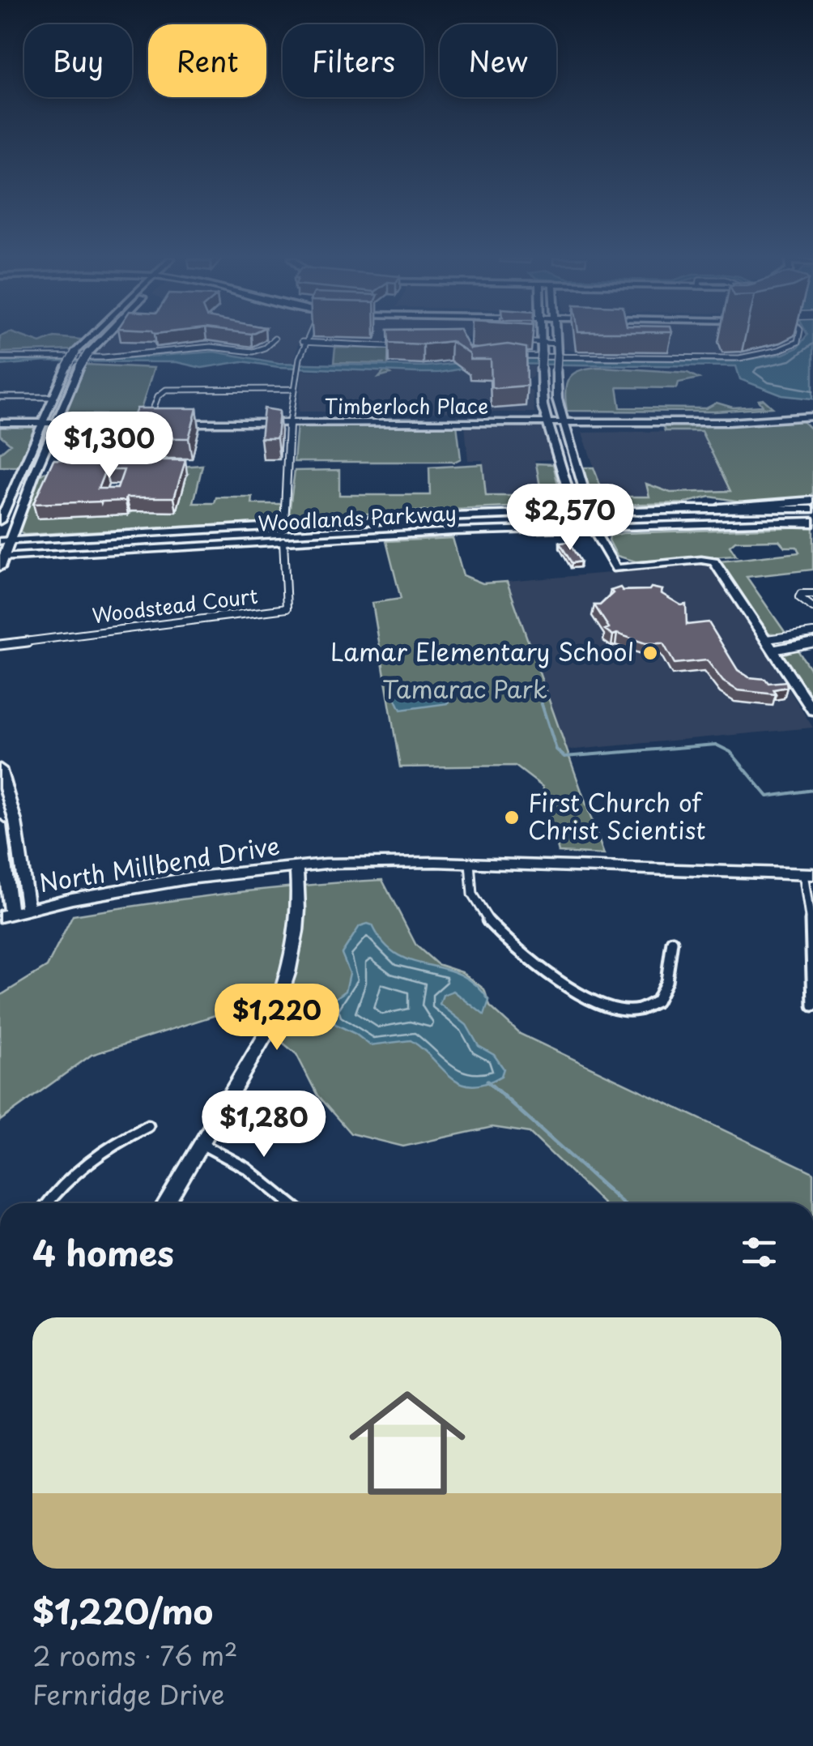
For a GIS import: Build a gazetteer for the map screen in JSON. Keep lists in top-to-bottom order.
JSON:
{
  "streets": {
    "street": [
      "Timberloch Place",
      "Woodlands Parkway",
      "Woodstead Court",
      "North Millbend Drive"
    ]
  },
  "crossings": [
    ["Woodlands Parkway", "Woodstead Court"]
  ],
  "parks": ["Tamarac Park"],
  "places": ["Lamar Elementary School", "First Church of Christ Scientist"],
  "page": {
    "chip": [
      "Buy",
      "Rent",
      "Filters",
      "New"
    ],
    "price": [
      "$1,300",
      "$2,570",
      "$1,220",
      "$1,280"
    ],
    "heading": "4 homes",
    "list": [
      {
        "name": "$1,220/mo",
        "note": "2 rooms · 76 m² · Fernridge Drive"
      }
    ]
  }
}
